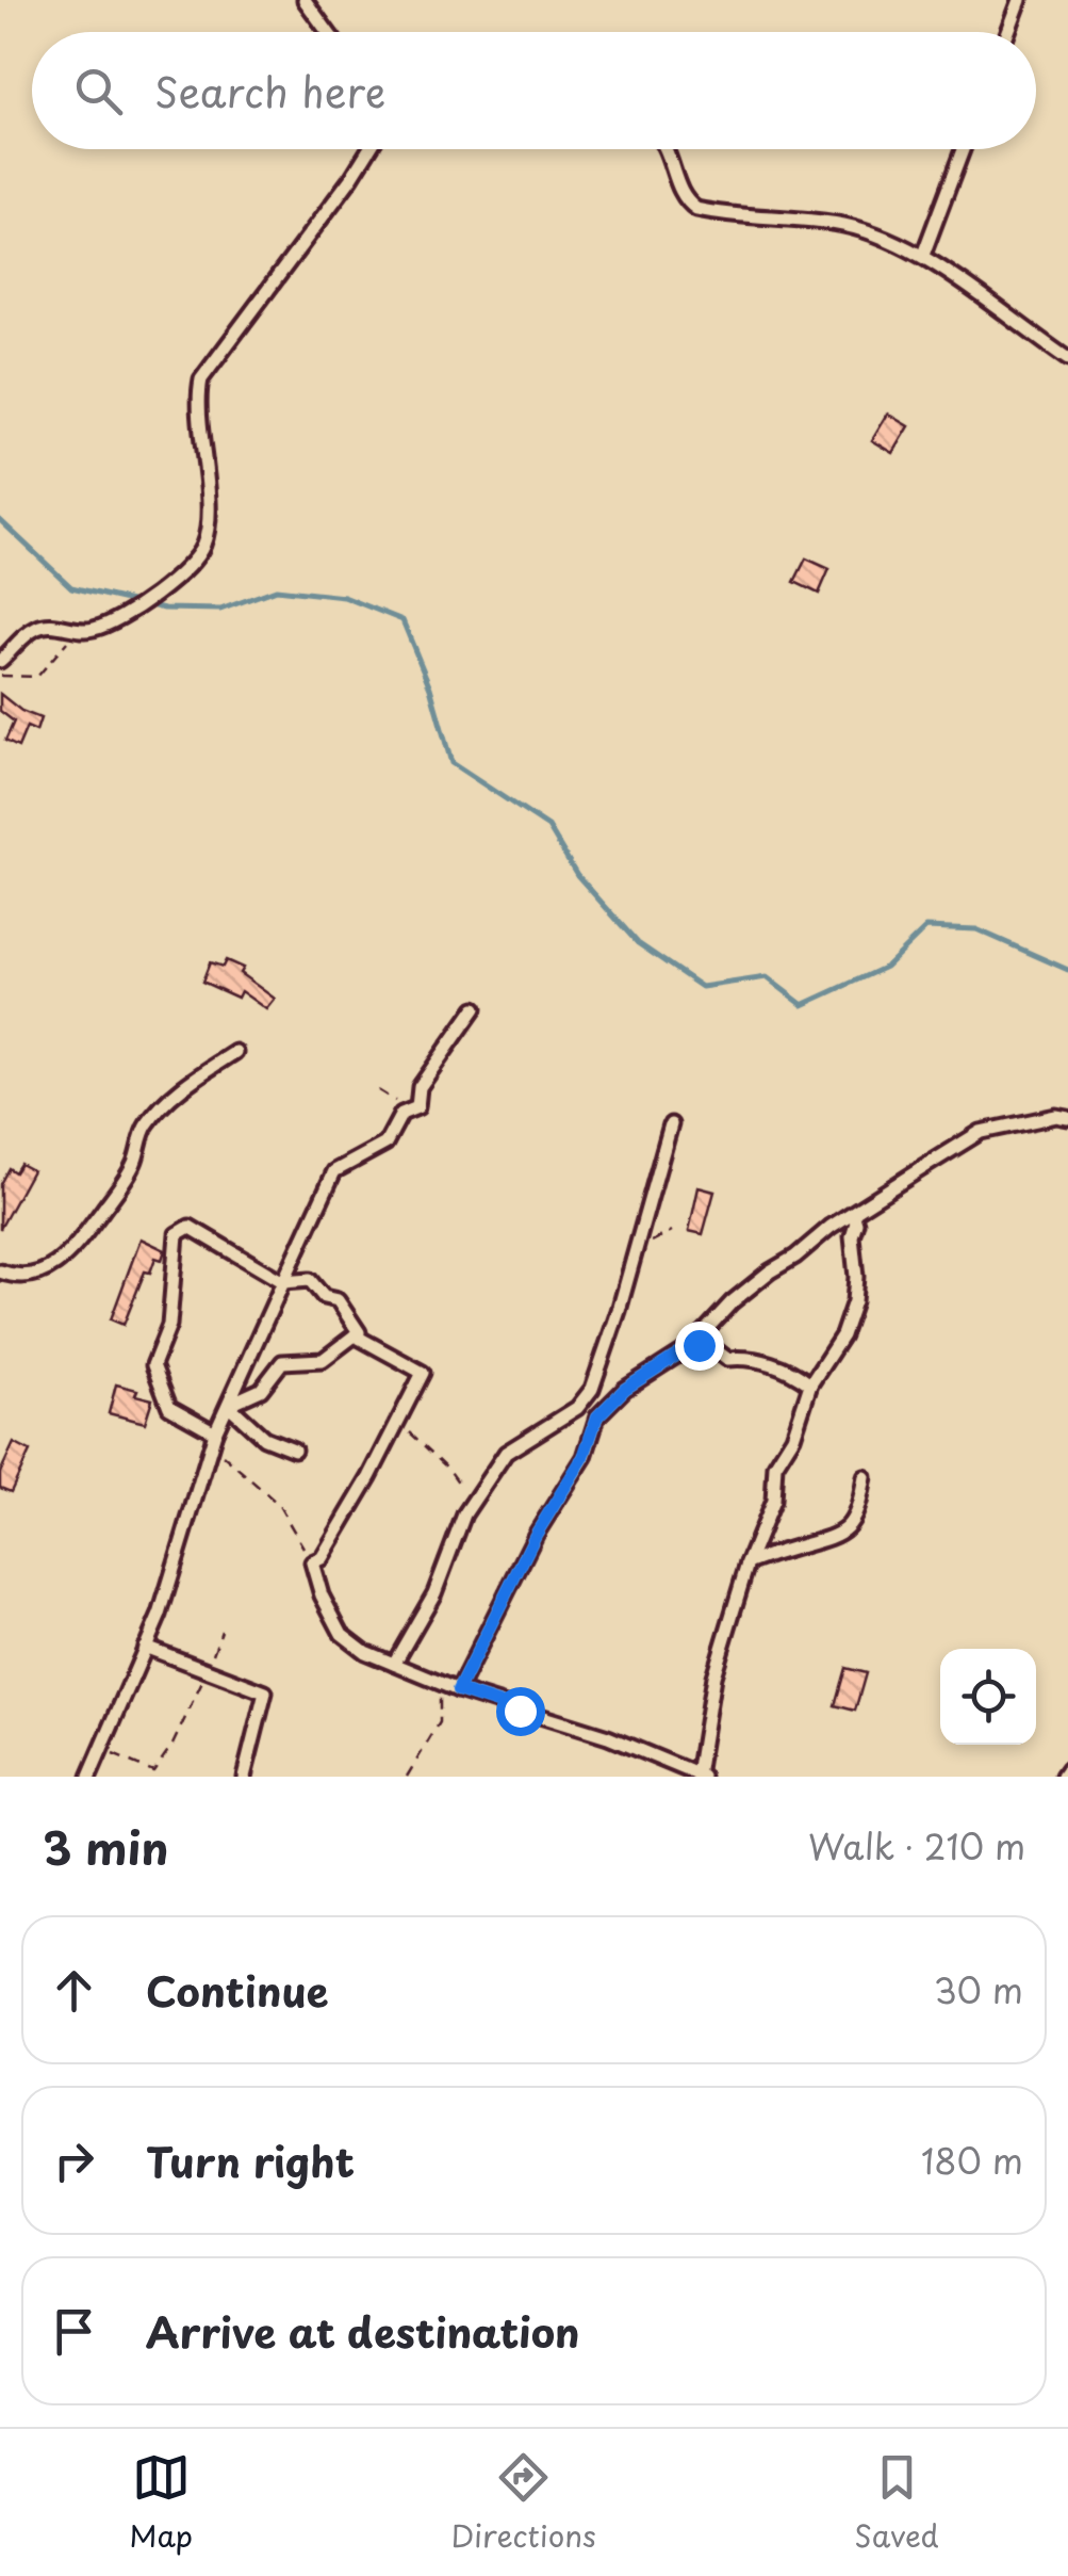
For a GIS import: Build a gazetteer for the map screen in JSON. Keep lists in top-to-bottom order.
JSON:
{
  "page": {
    "search": "Search here",
    "heading": ["3 min", "Walk · 210 m"],
    "list": [
      ["Continue", "30 m"],
      ["Turn right", "180 m"],
      "Arrive at destination"
    ],
    "nav": ["Map", "Directions", "Saved"]
  }
}
